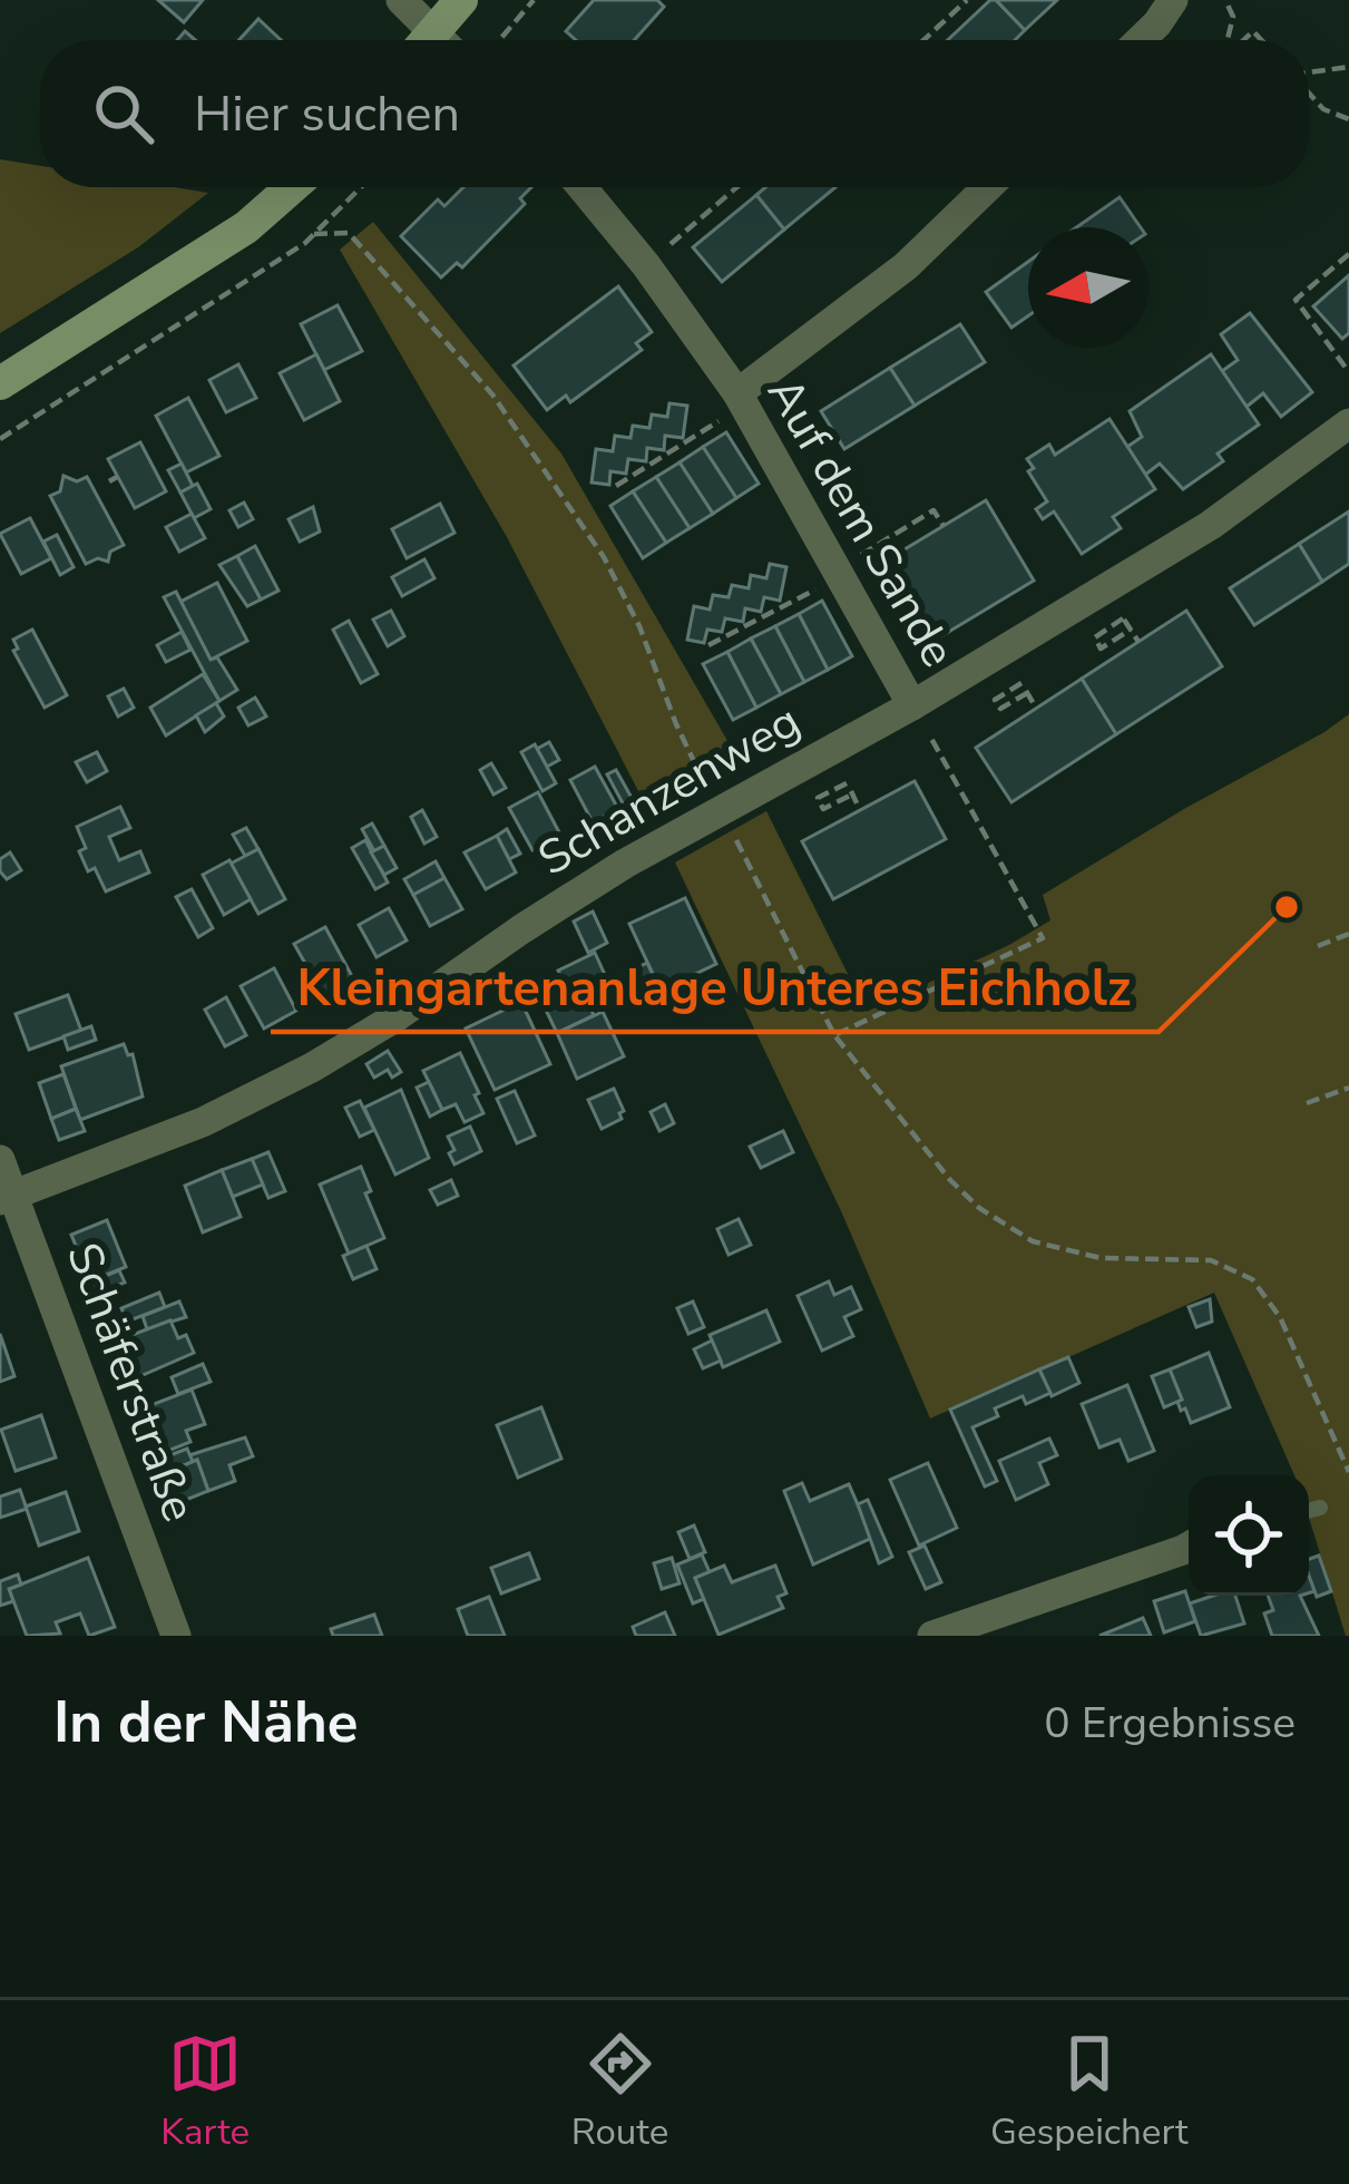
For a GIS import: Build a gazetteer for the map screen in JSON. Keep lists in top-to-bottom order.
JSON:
{
  "streets": {
    "street": ["Auf dem Sande", "Schanzenweg", "Schäferstraße"]
  },
  "crossings": [
    ["Auf dem Sande", "Schanzenweg"],
    ["Schanzenweg", "Schäferstraße"]
  ],
  "places": ["Kleingartenanlage Unteres Eichholz"],
  "north": "left",
  "page": {
    "search": "Hier suchen",
    "heading": ["In der Nähe", "0 Ergebnisse"],
    "nav": ["Karte", "Route", "Gespeichert"]
  }
}
